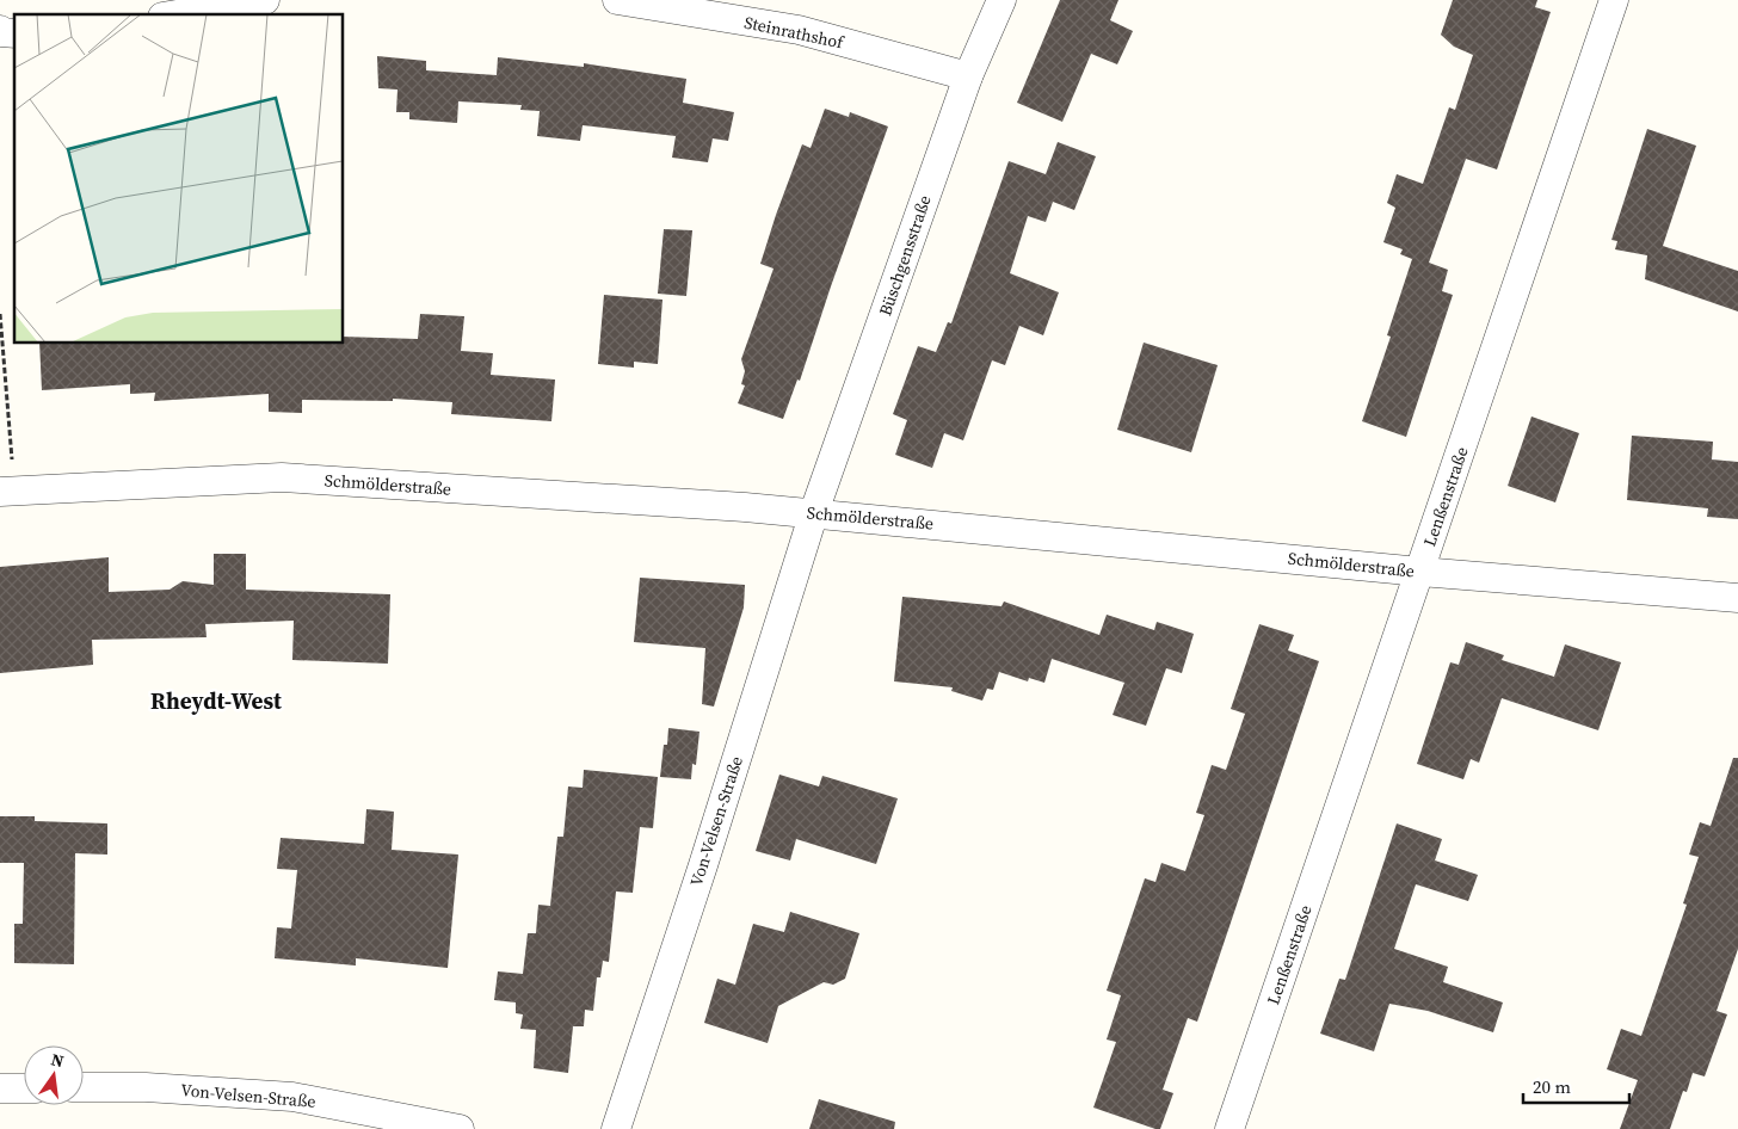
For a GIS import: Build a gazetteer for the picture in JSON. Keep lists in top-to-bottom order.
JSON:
{
  "streets": {
    "street": [
      "Steinrathshof",
      "Büschgensstraße",
      "Schmölderstraße",
      "Lenßenstraße",
      "Von-Velsen-Straße"
    ]
  },
  "crossings": [
    ["Steinrathshof", "Büschgensstraße"],
    ["Büschgensstraße", "Schmölderstraße"],
    ["Büschgensstraße", "Von-Velsen-Straße"],
    ["Schmölderstraße", "Lenßenstraße"],
    ["Schmölderstraße", "Von-Velsen-Straße"]
  ],
  "districts": ["Rheydt-West"],
  "scale_bar": "20 m",
  "north": "top"
}
